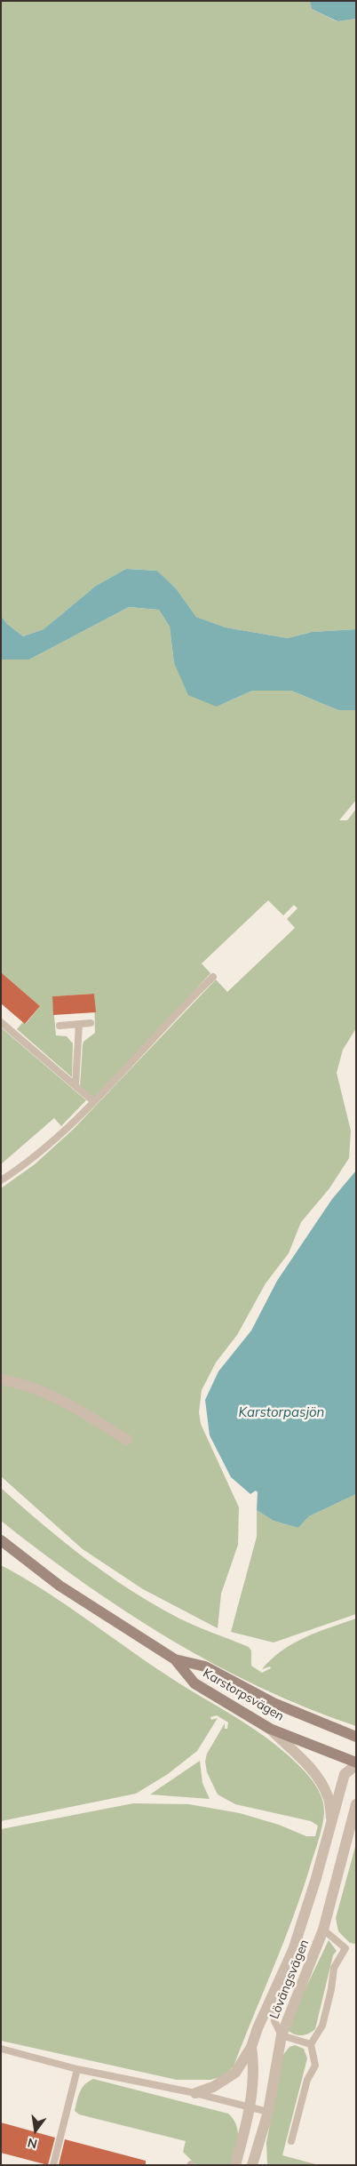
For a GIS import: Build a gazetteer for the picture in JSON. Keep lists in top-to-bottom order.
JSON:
{
  "streets": {
    "main road": ["Karstorpsvägen"],
    "street": ["Lövängsvägen"]
  },
  "crossings": [
    ["Karstorpsvägen", "Lövängsvägen"]
  ],
  "water": ["Karstorpasjön"],
  "north": "bottom"
}
